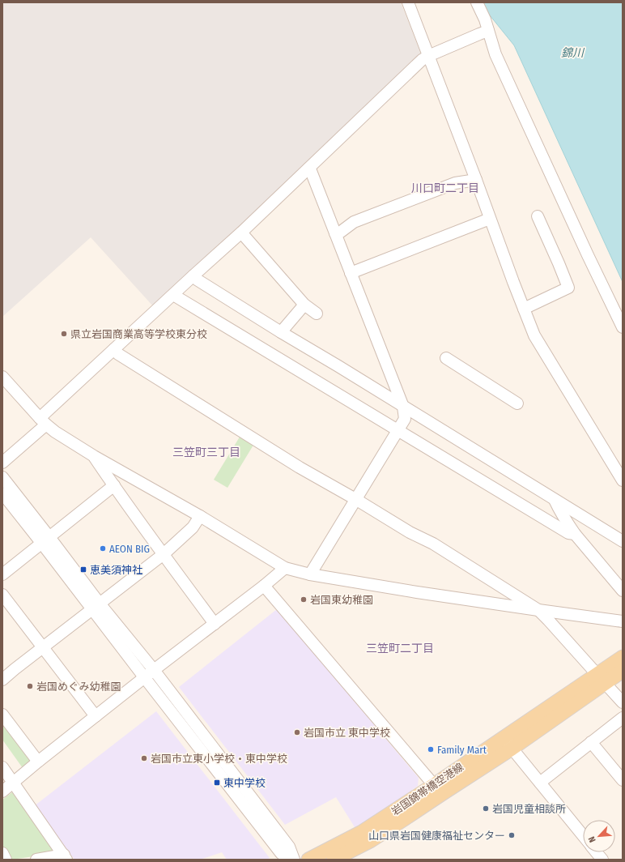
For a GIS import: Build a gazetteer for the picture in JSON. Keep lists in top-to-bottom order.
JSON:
{
  "streets": {
    "main road": ["岩国錦帯橋空港線"]
  },
  "districts": ["川口町二丁目", "三笠町三丁目", "三笠町二丁目"],
  "water": ["錦川"],
  "places": {
    "other": [
      "県立岩国商業高等学校東分校",
      "AEON BIG",
      "岩国東幼稚園",
      "岩国めぐみ幼稚園",
      "岩国市立 東中学校",
      "Family Mart",
      "岩国市立東小学校・東中学校",
      "岩国児童相談所",
      "山口県岩国健康福祉センター"
    ],
    "transit": ["恵美須神社", "東中学校"]
  },
  "north": "bottom left"
}
